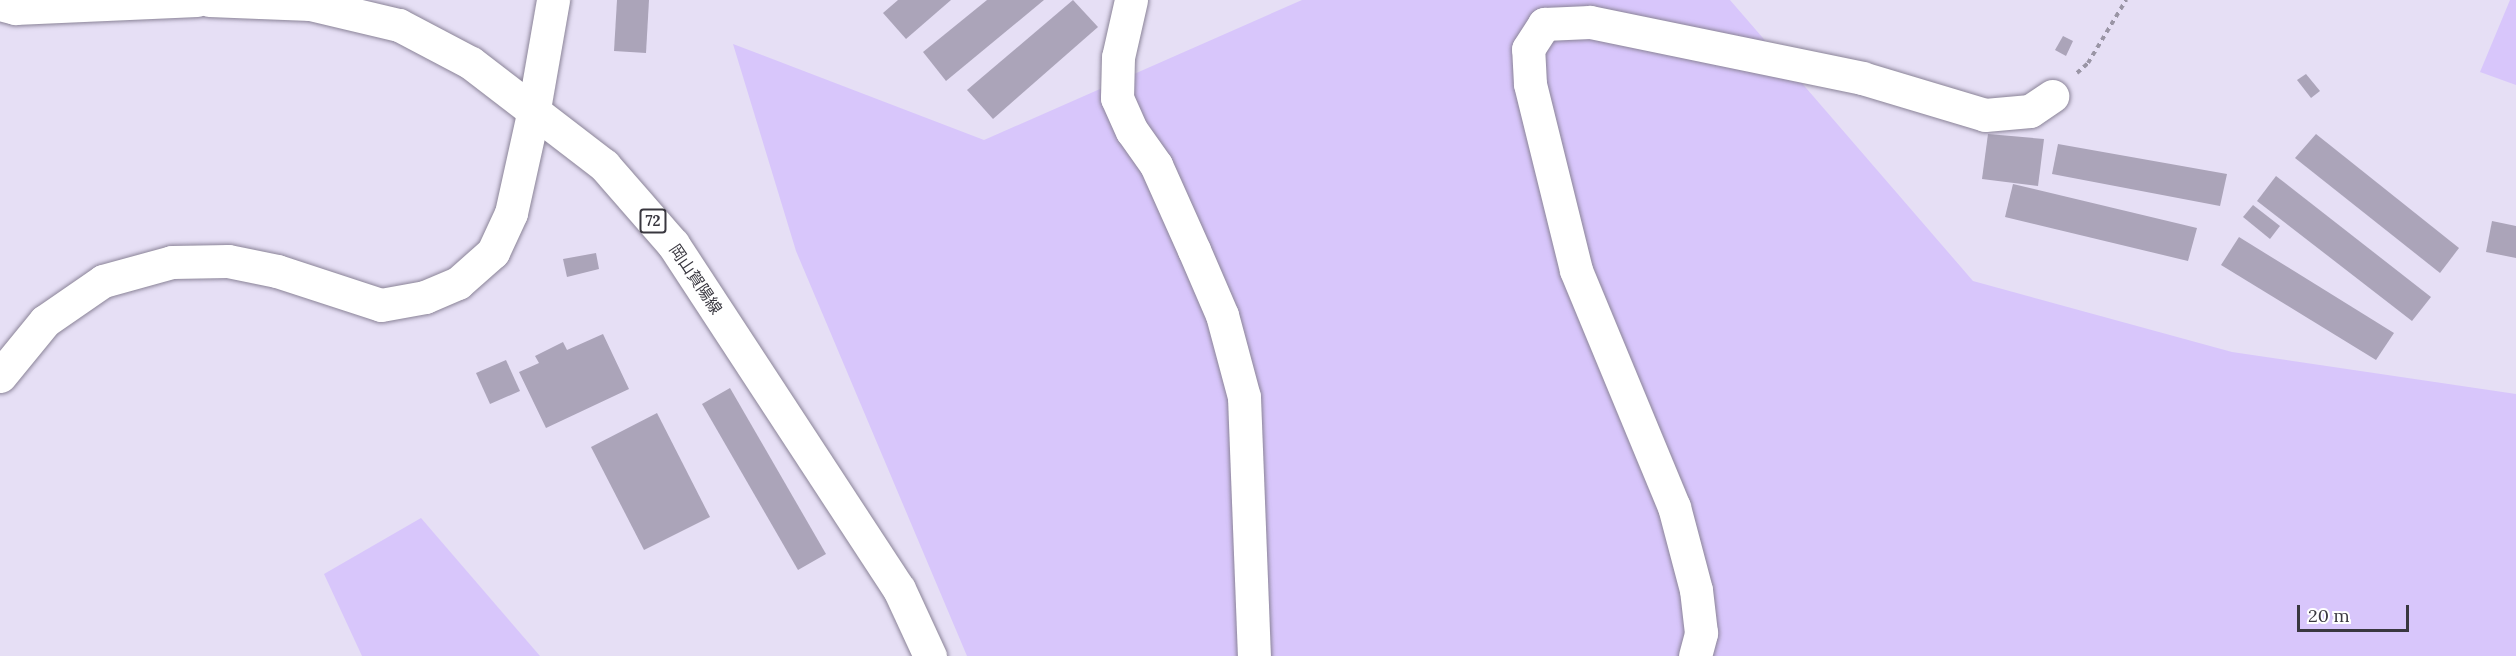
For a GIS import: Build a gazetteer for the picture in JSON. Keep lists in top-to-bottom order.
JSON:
{
  "streets": {
    "street": ["72", "岡山賀陽線"]
  },
  "scale_bar": "20 m"
}
